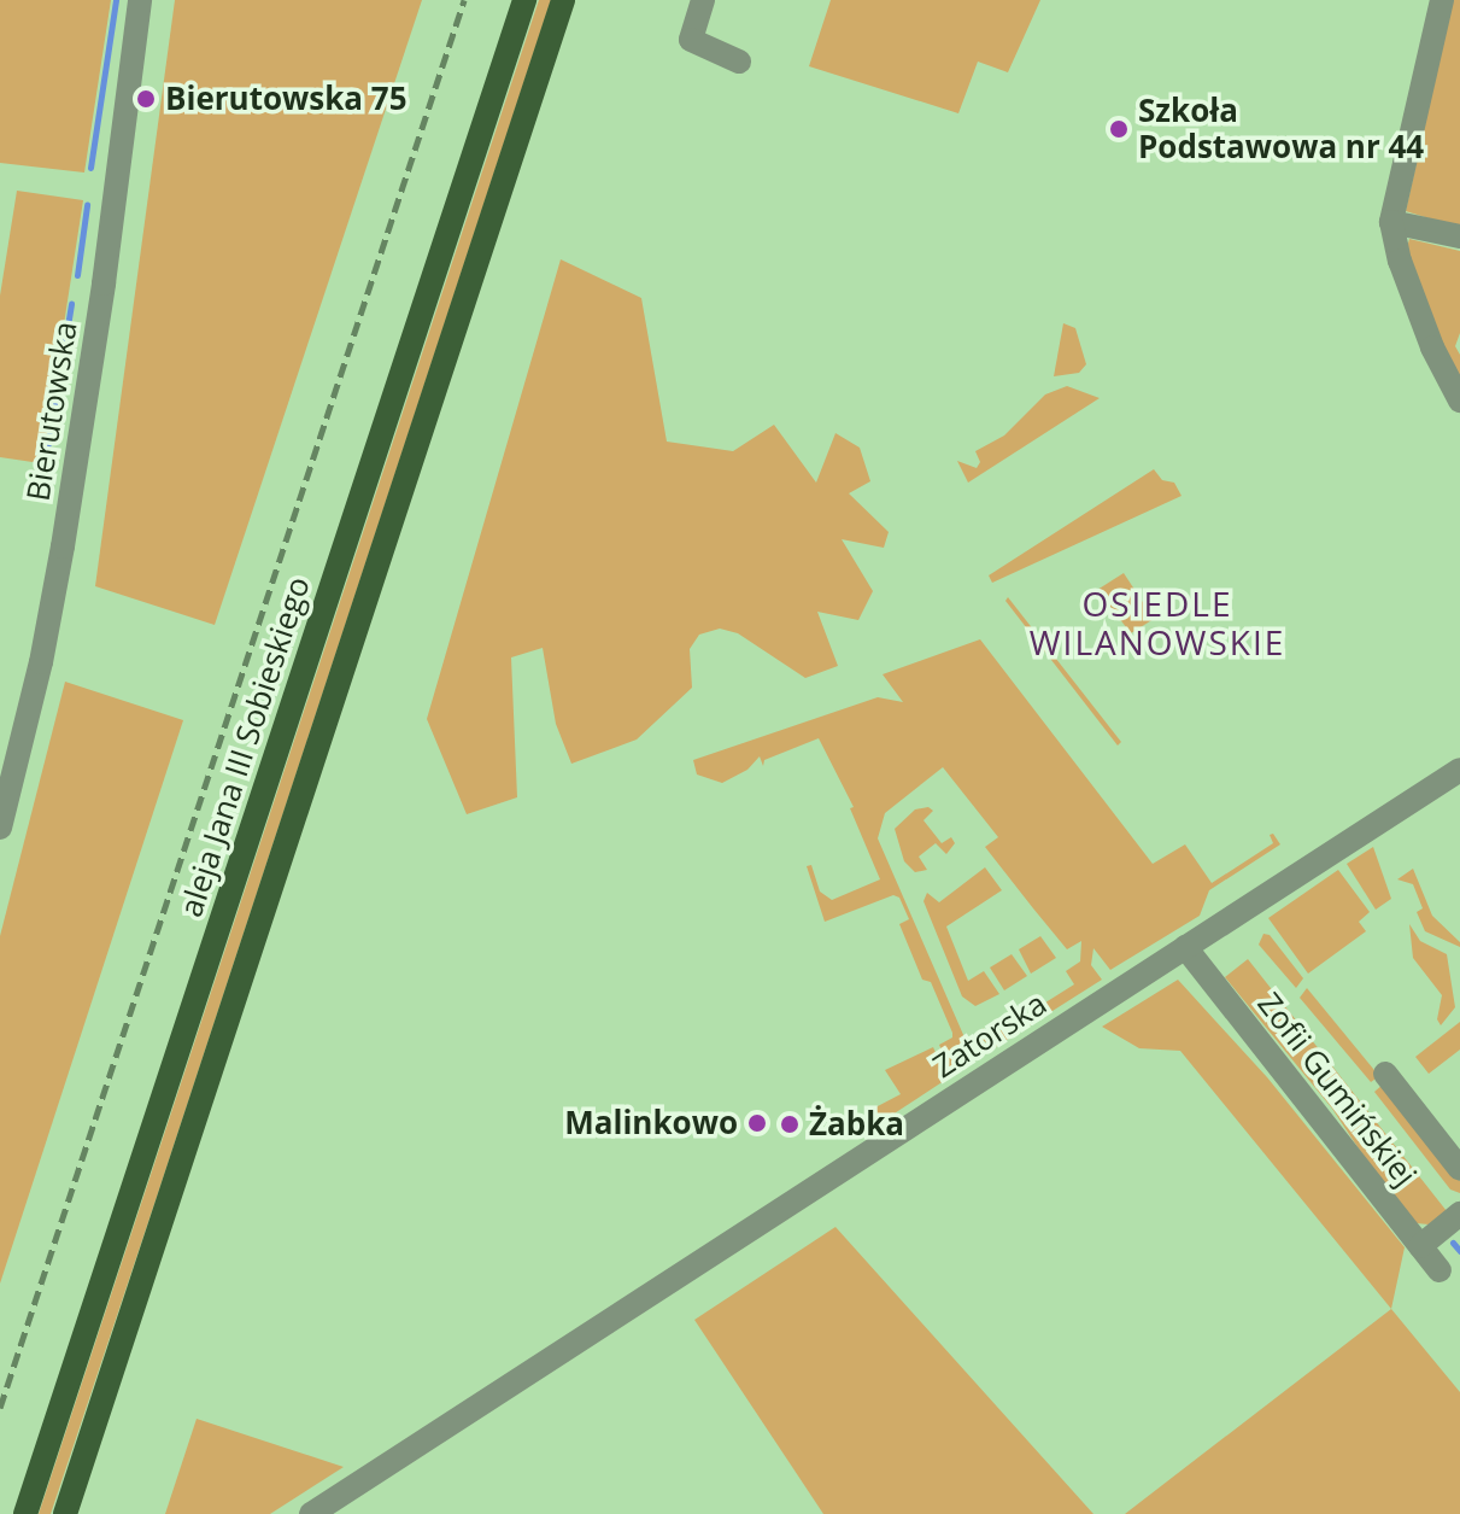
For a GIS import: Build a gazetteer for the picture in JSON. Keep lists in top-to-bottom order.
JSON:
{
  "streets": {
    "main road": ["aleja Jana III Sobieskiego"],
    "street": ["Bierutowska", "Zatorska", "Zofii Gumińskiej"]
  },
  "crossings": [
    ["Zatorska", "Zofii Gumińskiej"]
  ],
  "districts": ["OSIEDLE WILANOWSKIE"],
  "places": [
    "Bierutowska 75",
    "Szkoła Podstawowa nr 44",
    "Malinkowo",
    "Żabka"
  ]
}
